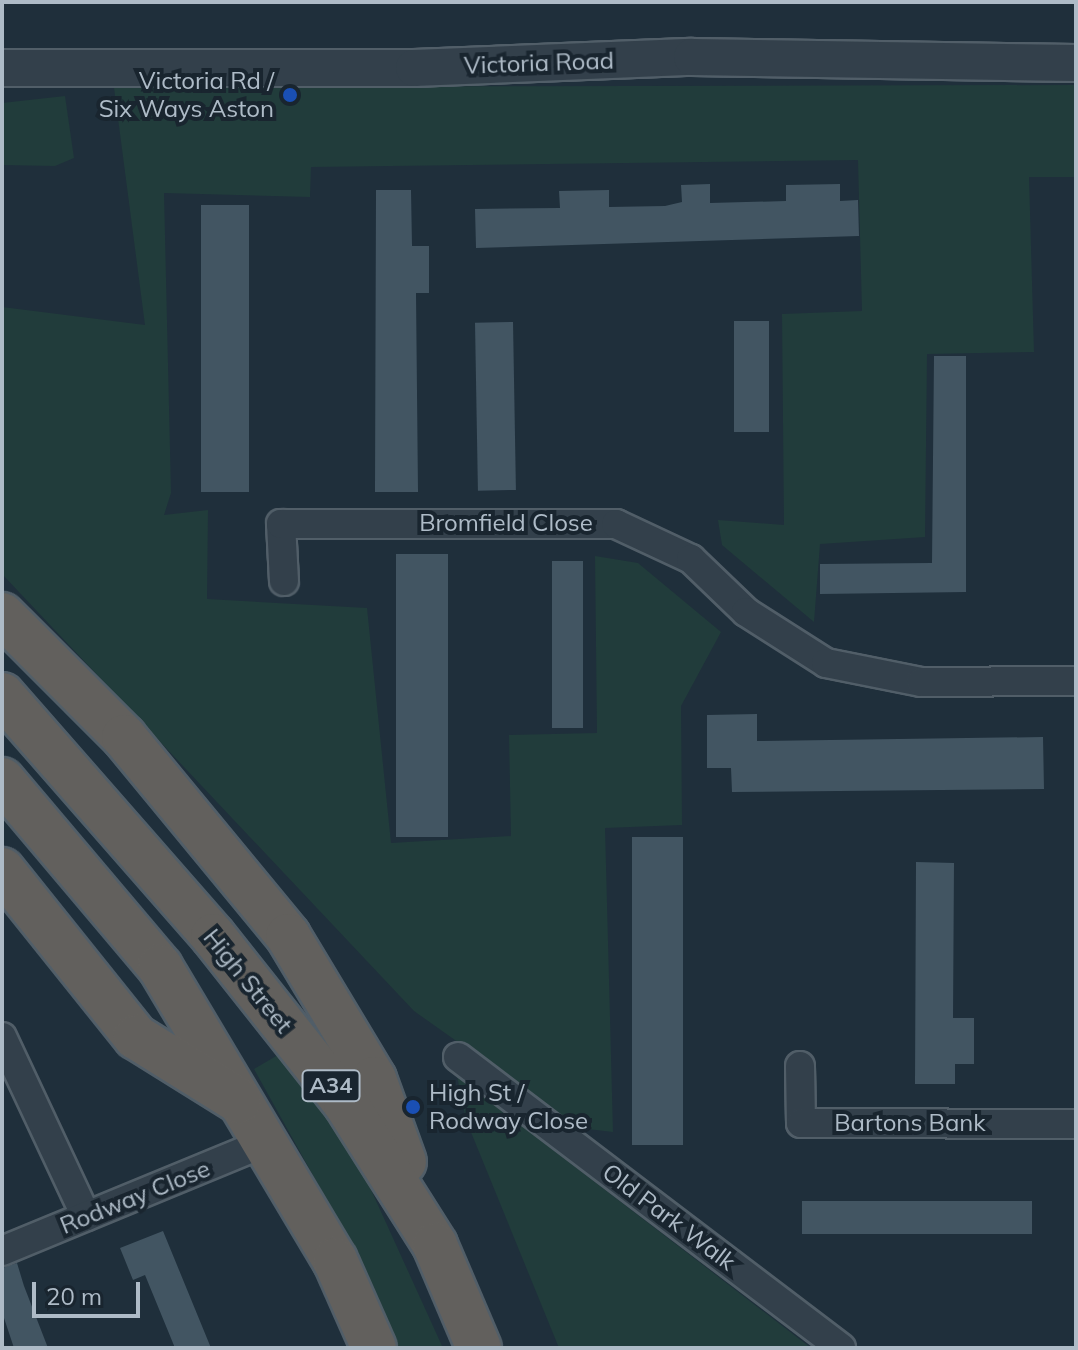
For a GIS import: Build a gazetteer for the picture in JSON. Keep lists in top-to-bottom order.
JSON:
{
  "streets": {
    "highway": ["High Street", "A34"],
    "street": [
      "Victoria Road",
      "Bromfield Close",
      "Bartons Bank",
      "Rodway Close",
      "Old Park Walk"
    ]
  },
  "places": ["Victoria Rd / Six Ways Aston", "High St / Rodway Close"],
  "scale_bar": "20 m"
}
